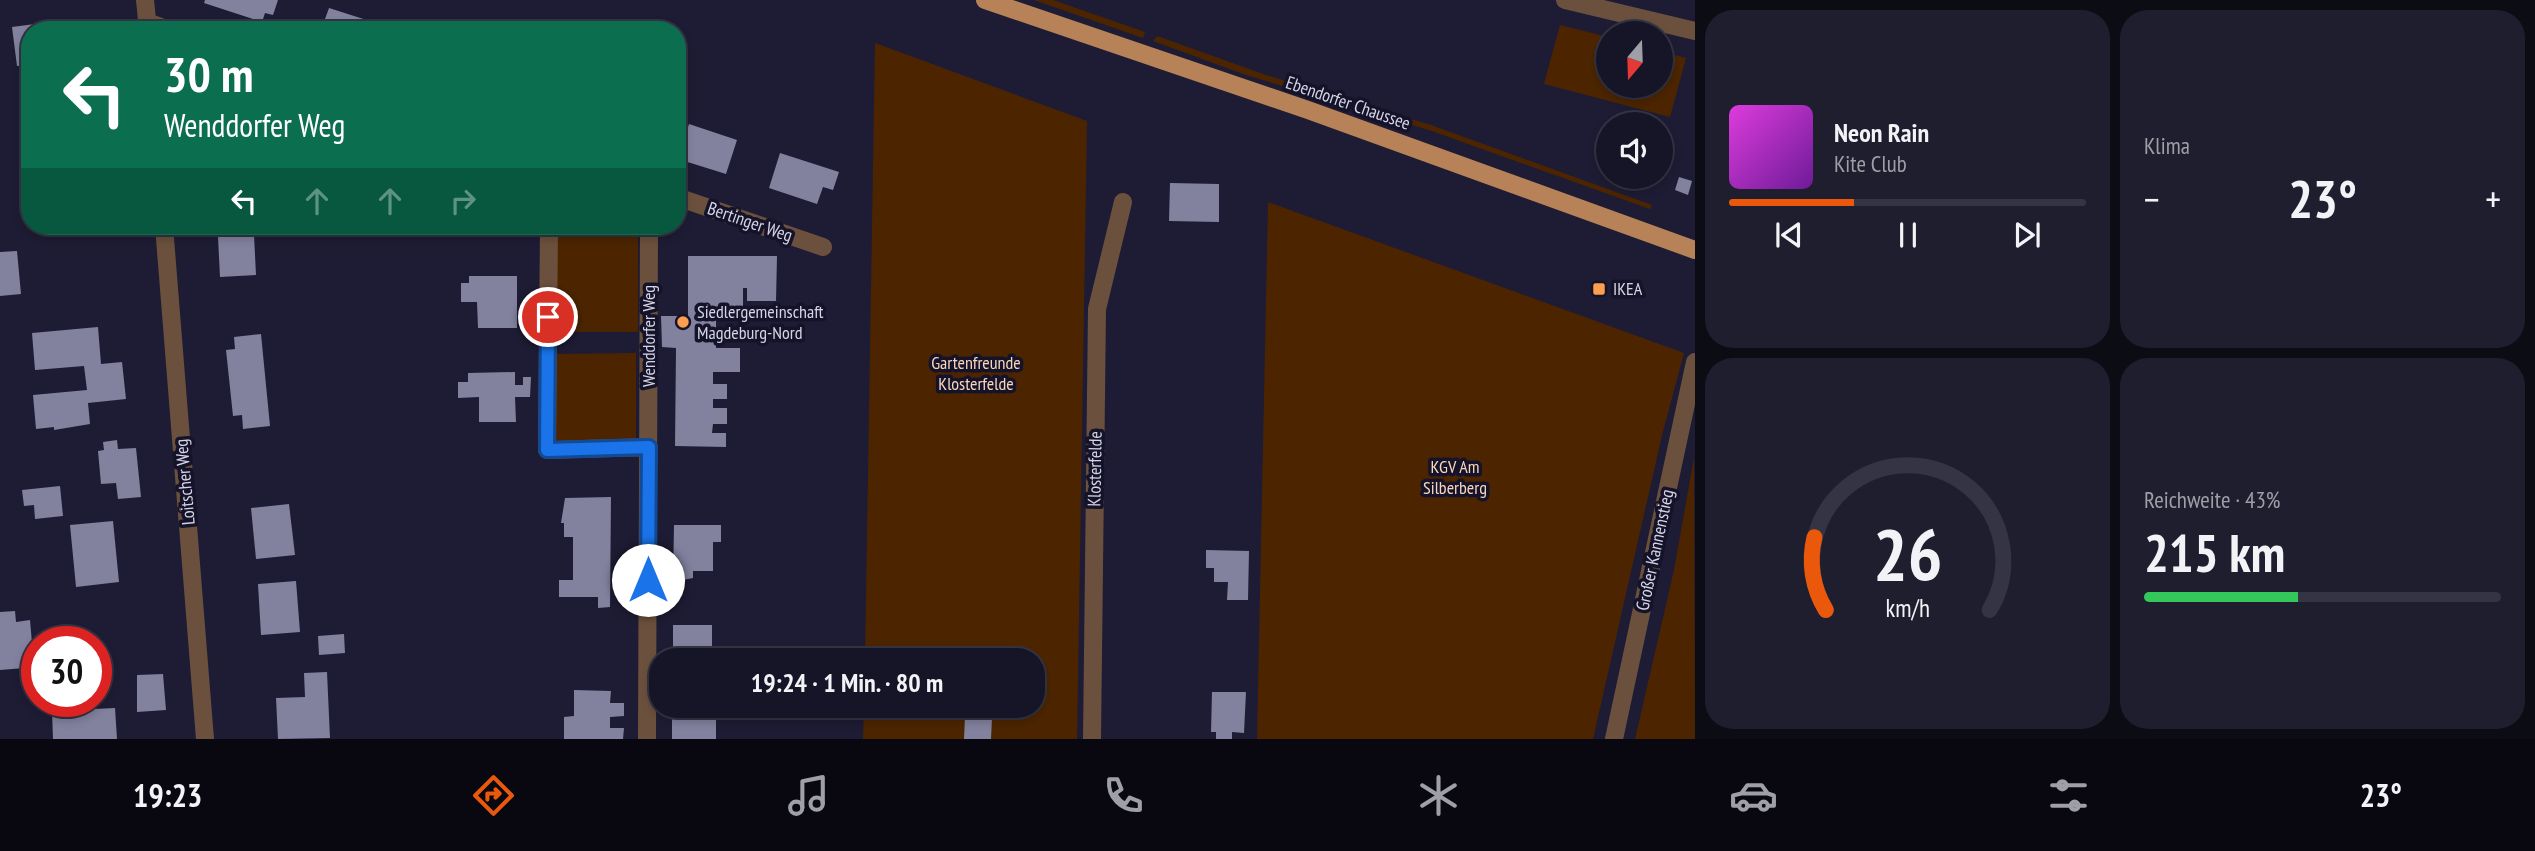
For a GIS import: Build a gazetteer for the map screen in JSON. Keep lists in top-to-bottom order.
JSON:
{
  "streets": {
    "main road": ["Ebendorfer Chaussee"],
    "street": [
      "Bertinger Weg",
      "Wenddorfer Weg",
      "Klosterfelde",
      "Loitscher Weg",
      "Großer Kannenstieg"
    ]
  },
  "parks": ["Gartenfreunde Klosterfelde", "KGV Am Silberberg"],
  "places": {
    "transit": ["IKEA"],
    "other": ["Siedlergemeinschaft Magdeburg-Nord"]
  },
  "north": "bottom",
  "page": {
    "tile": [
      "Klima",
      ["Reichweite · 43%", "215 km"]
    ],
    "turn": ["30 m", "Wenddorfer Weg"],
    "song": ["Neon Rain", "Kite Club"],
    "heat": ["−", "23°", "+"],
    "limit": "30",
    "trip": "19:24 · 1 Min. · 80 m",
    "tabs": ["19:23", "23°"],
    "gauge": ["26", "km/h"]
  }
}
